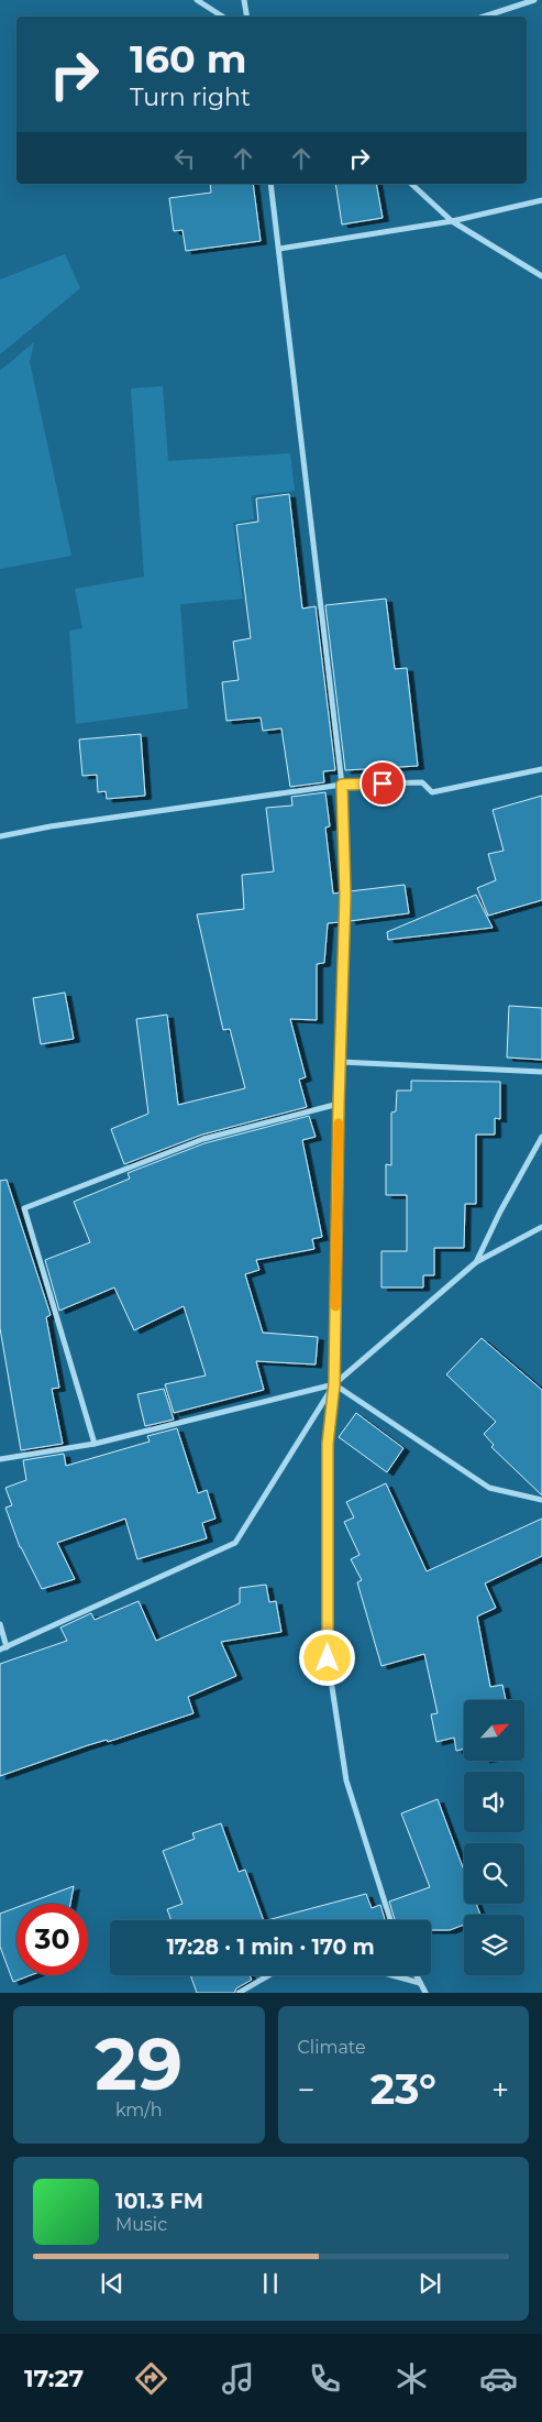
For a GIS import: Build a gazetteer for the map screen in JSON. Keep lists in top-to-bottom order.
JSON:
{
  "north": "top right",
  "page": {
    "turn": ["160 m", "Turn right"],
    "limit": "30",
    "trip": "17:28 · 1 min · 170 m",
    "tile": [
      ["29", "km/h"],
      "Climate"
    ],
    "heat": ["−", "23°", "+"],
    "song": ["101.3 FM", "Music"],
    "tabs": "17:27"
  }
}
